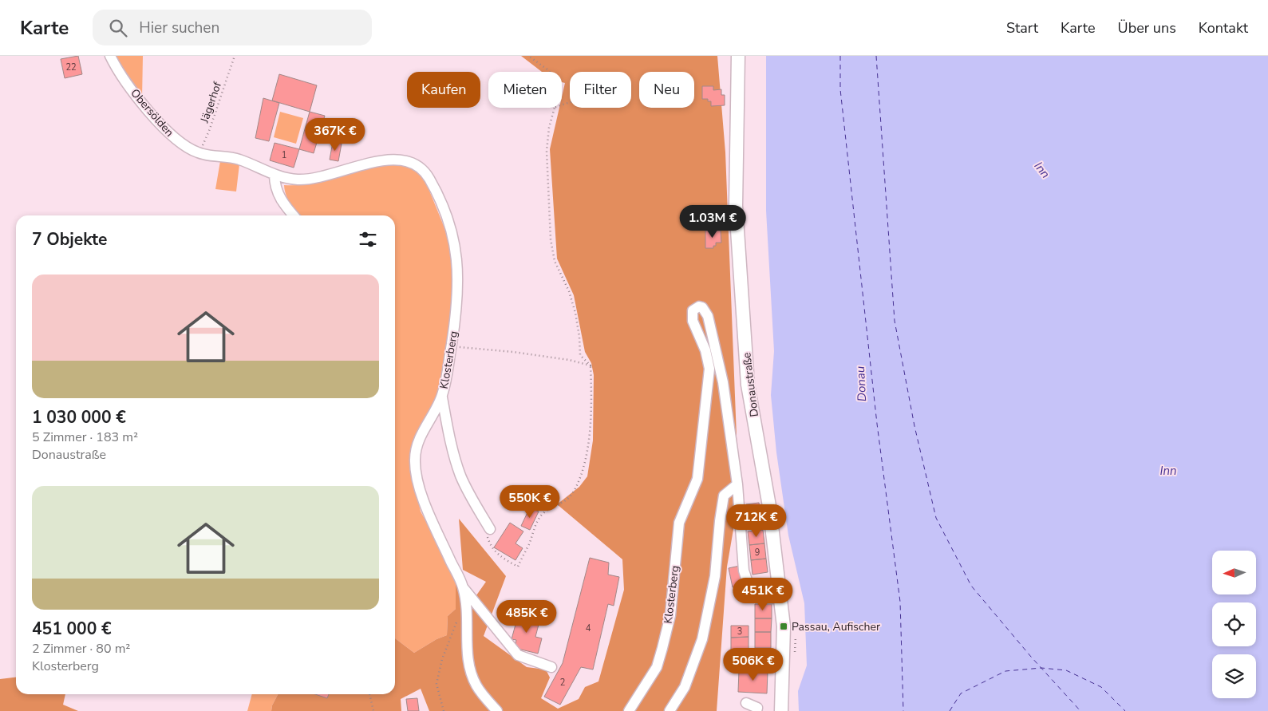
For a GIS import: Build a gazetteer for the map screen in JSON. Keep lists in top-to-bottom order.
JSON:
{
  "streets": {
    "main road": ["Donaustraße"],
    "street": ["Obersölden", "Klosterberg"],
    "path": ["Jägerhof"]
  },
  "crossings": [
    ["Jägerhof", "Obersölden"],
    ["Obersölden", "Klosterberg"],
    ["Klosterberg", "Donaustraße"]
  ],
  "water": ["Inn", "Donau"],
  "places": {
    "transit": ["Passau, Aufischer"]
  },
  "house_numbers": [
    "22",
    "1",
    "9",
    "4",
    "3",
    "2"
  ],
  "north": "left",
  "page": {
    "header": "Karte",
    "search": "Hier suchen",
    "nav": [
      "Start",
      "Karte",
      "Über uns",
      "Kontakt"
    ],
    "chip": [
      "Kaufen",
      "Mieten",
      "Filter",
      "Neu"
    ],
    "price": [
      "367K €",
      "1.03M €",
      "550K €",
      "712K €",
      "451K €",
      "485K €",
      "506K €"
    ],
    "heading": "7 Objekte",
    "list": [
      {
        "name": "1 030 000 €",
        "note": "5 Zimmer · 183 m² · Donaustraße"
      },
      {
        "name": "451 000 €",
        "note": "2 Zimmer · 80 m² · Klosterberg"
      }
    ]
  }
}
